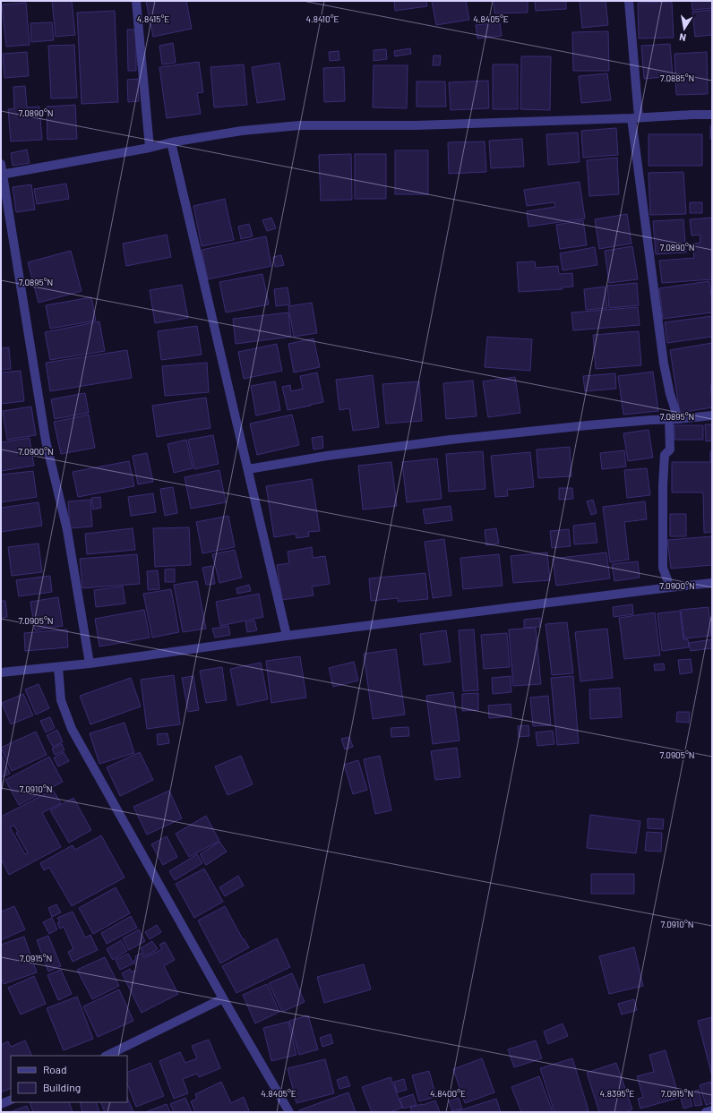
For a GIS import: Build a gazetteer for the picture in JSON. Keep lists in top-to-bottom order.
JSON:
{
  "legend": ["Road", "Building"],
  "north": "bottom",
  "coordinates": [
    "4.8415°E",
    "4.8410°E",
    "4.8405°E",
    "7.0885°N",
    "7.0890°N",
    "7.0895°N",
    "7.0900°N",
    "7.0905°N",
    "7.0910°N",
    "7.0915°N",
    "4.8400°E",
    "4.8395°E"
  ]
}
